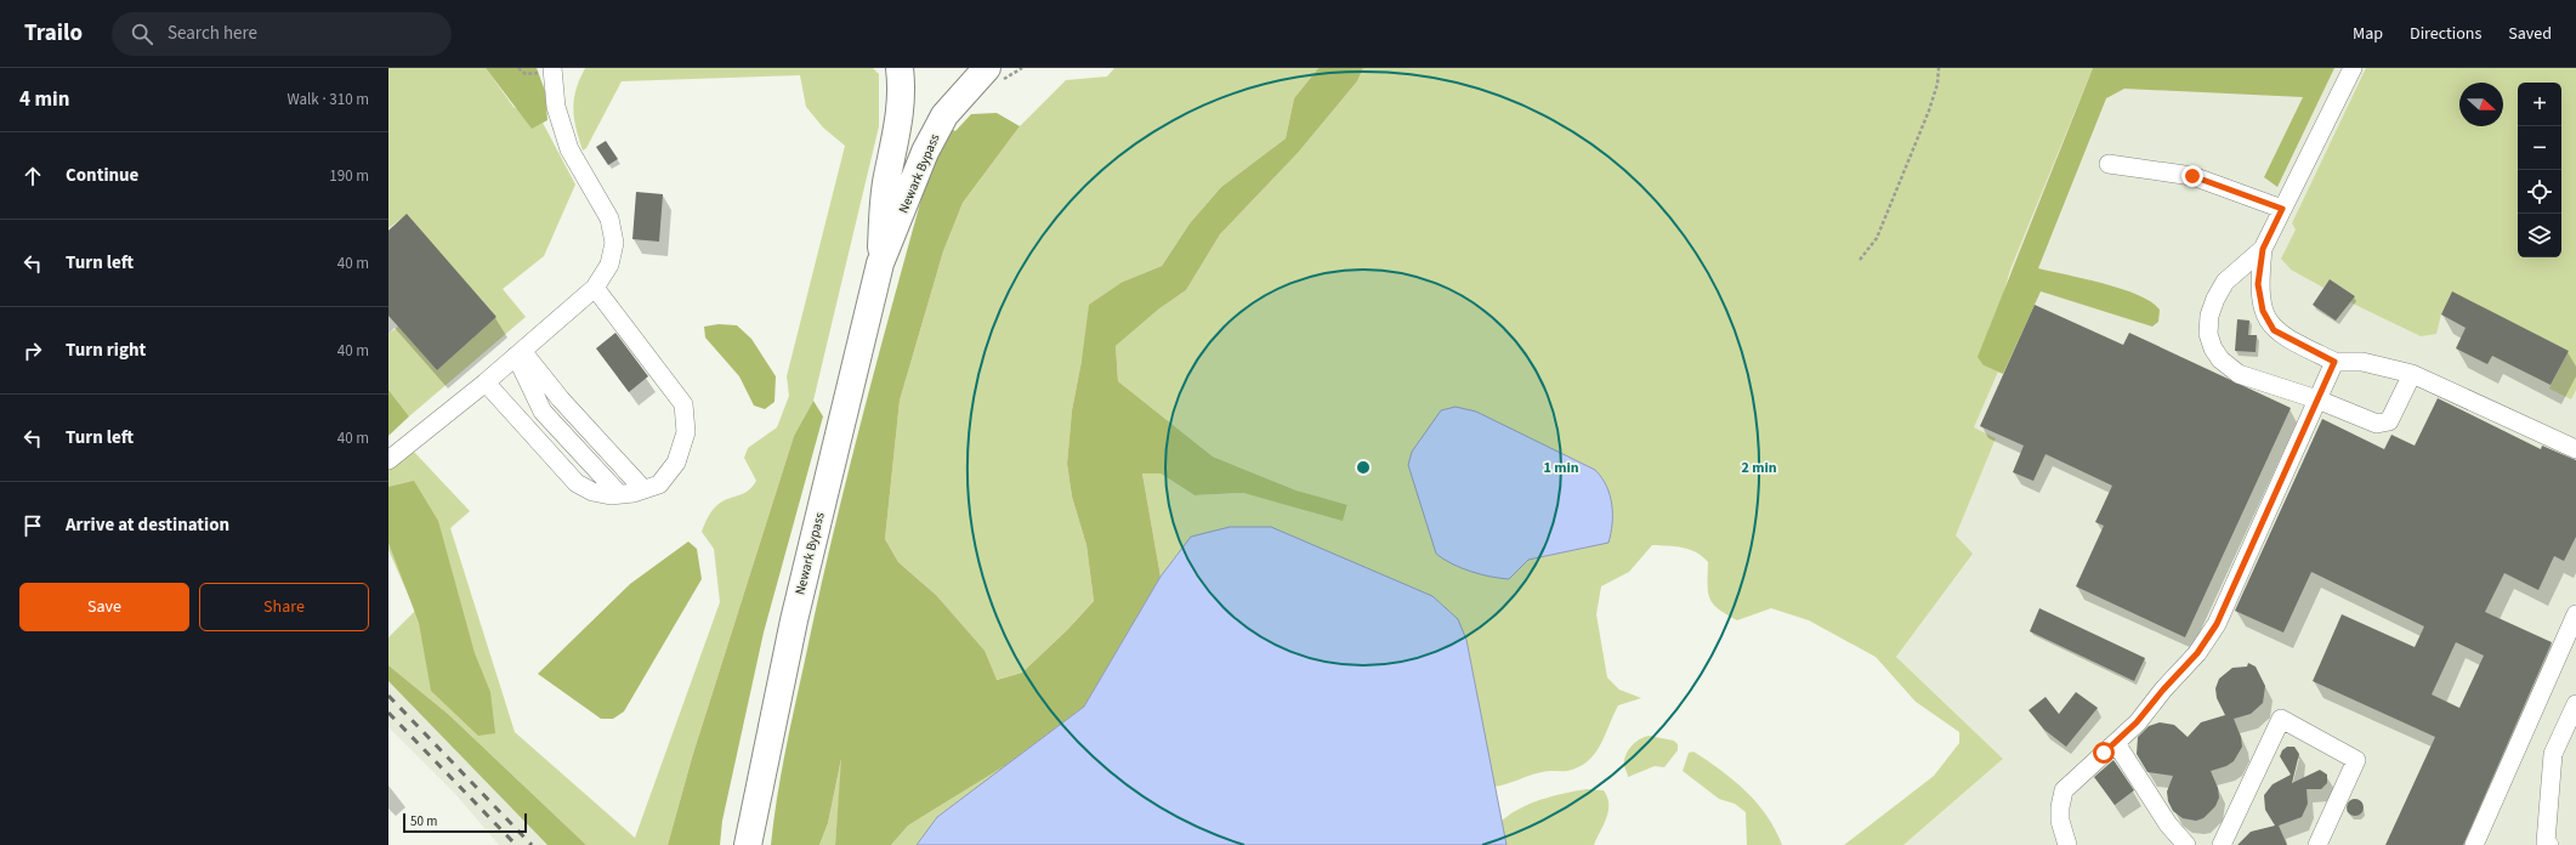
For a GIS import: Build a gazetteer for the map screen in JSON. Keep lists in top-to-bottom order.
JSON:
{
  "streets": {
    "highway": ["Newark Bypass"]
  },
  "scale_bar": "50 m",
  "north": "right",
  "page": {
    "header": "Trailo",
    "search": "Search here",
    "nav": ["Map", "Directions", "Saved"],
    "heading": ["4 min", "Walk · 310 m"],
    "map_buttons": ["+", "−"],
    "list": [
      ["Continue", "190 m"],
      ["Turn left", "40 m"],
      ["Turn right", "40 m"],
      ["Turn left", "40 m"],
      "Arrive at destination"
    ],
    "buttons": ["Save", "Share"],
    "scale": "50 m"
  },
  "rings": ["1 min", "2 min"]
}
